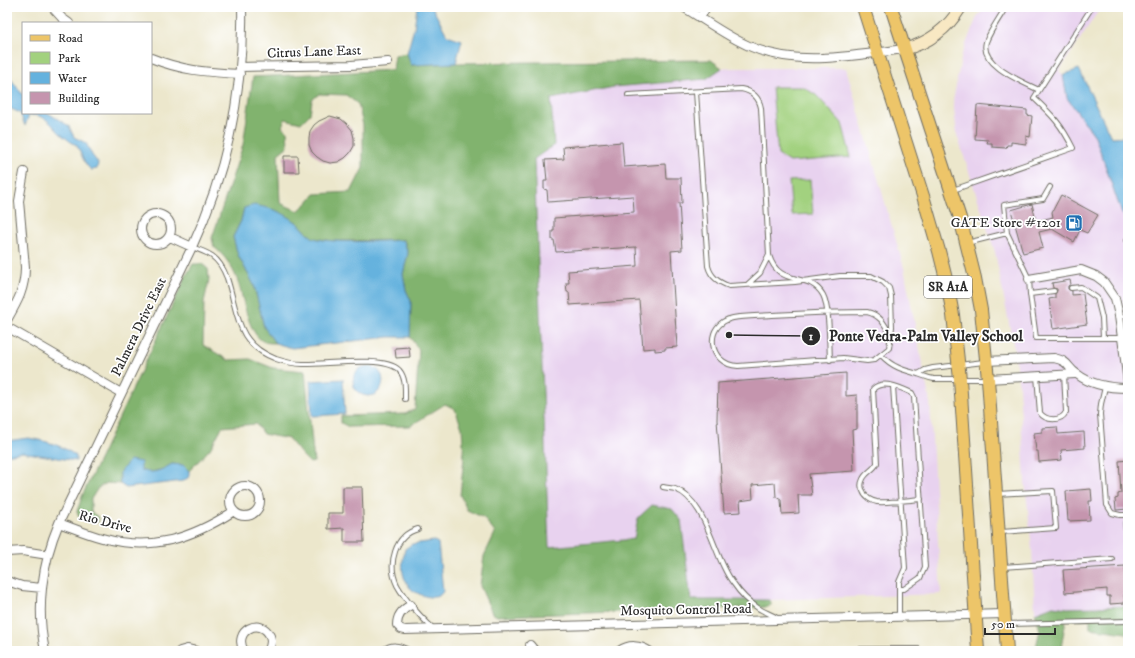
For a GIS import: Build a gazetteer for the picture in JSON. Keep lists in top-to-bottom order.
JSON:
{
  "streets": {
    "main road": ["SR A1A"],
    "street": [
      "Citrus Lane East",
      "Palmera Drive East",
      "Rio Drive",
      "Mosquito Control Road"
    ]
  },
  "crossings": [
    ["Citrus Lane East", "Palmera Drive East"],
    ["SR A1A", "Mosquito Control Road"],
    ["Palmera Drive East", "Rio Drive"]
  ],
  "places": {
    "fuel station": ["GATE Store #1201"],
    "other": ["Ponte Vedra-Palm Valley School"]
  },
  "legend": [
    "Road",
    "Park",
    "Water",
    "Building"
  ],
  "scale_bar": "50 m"
}
